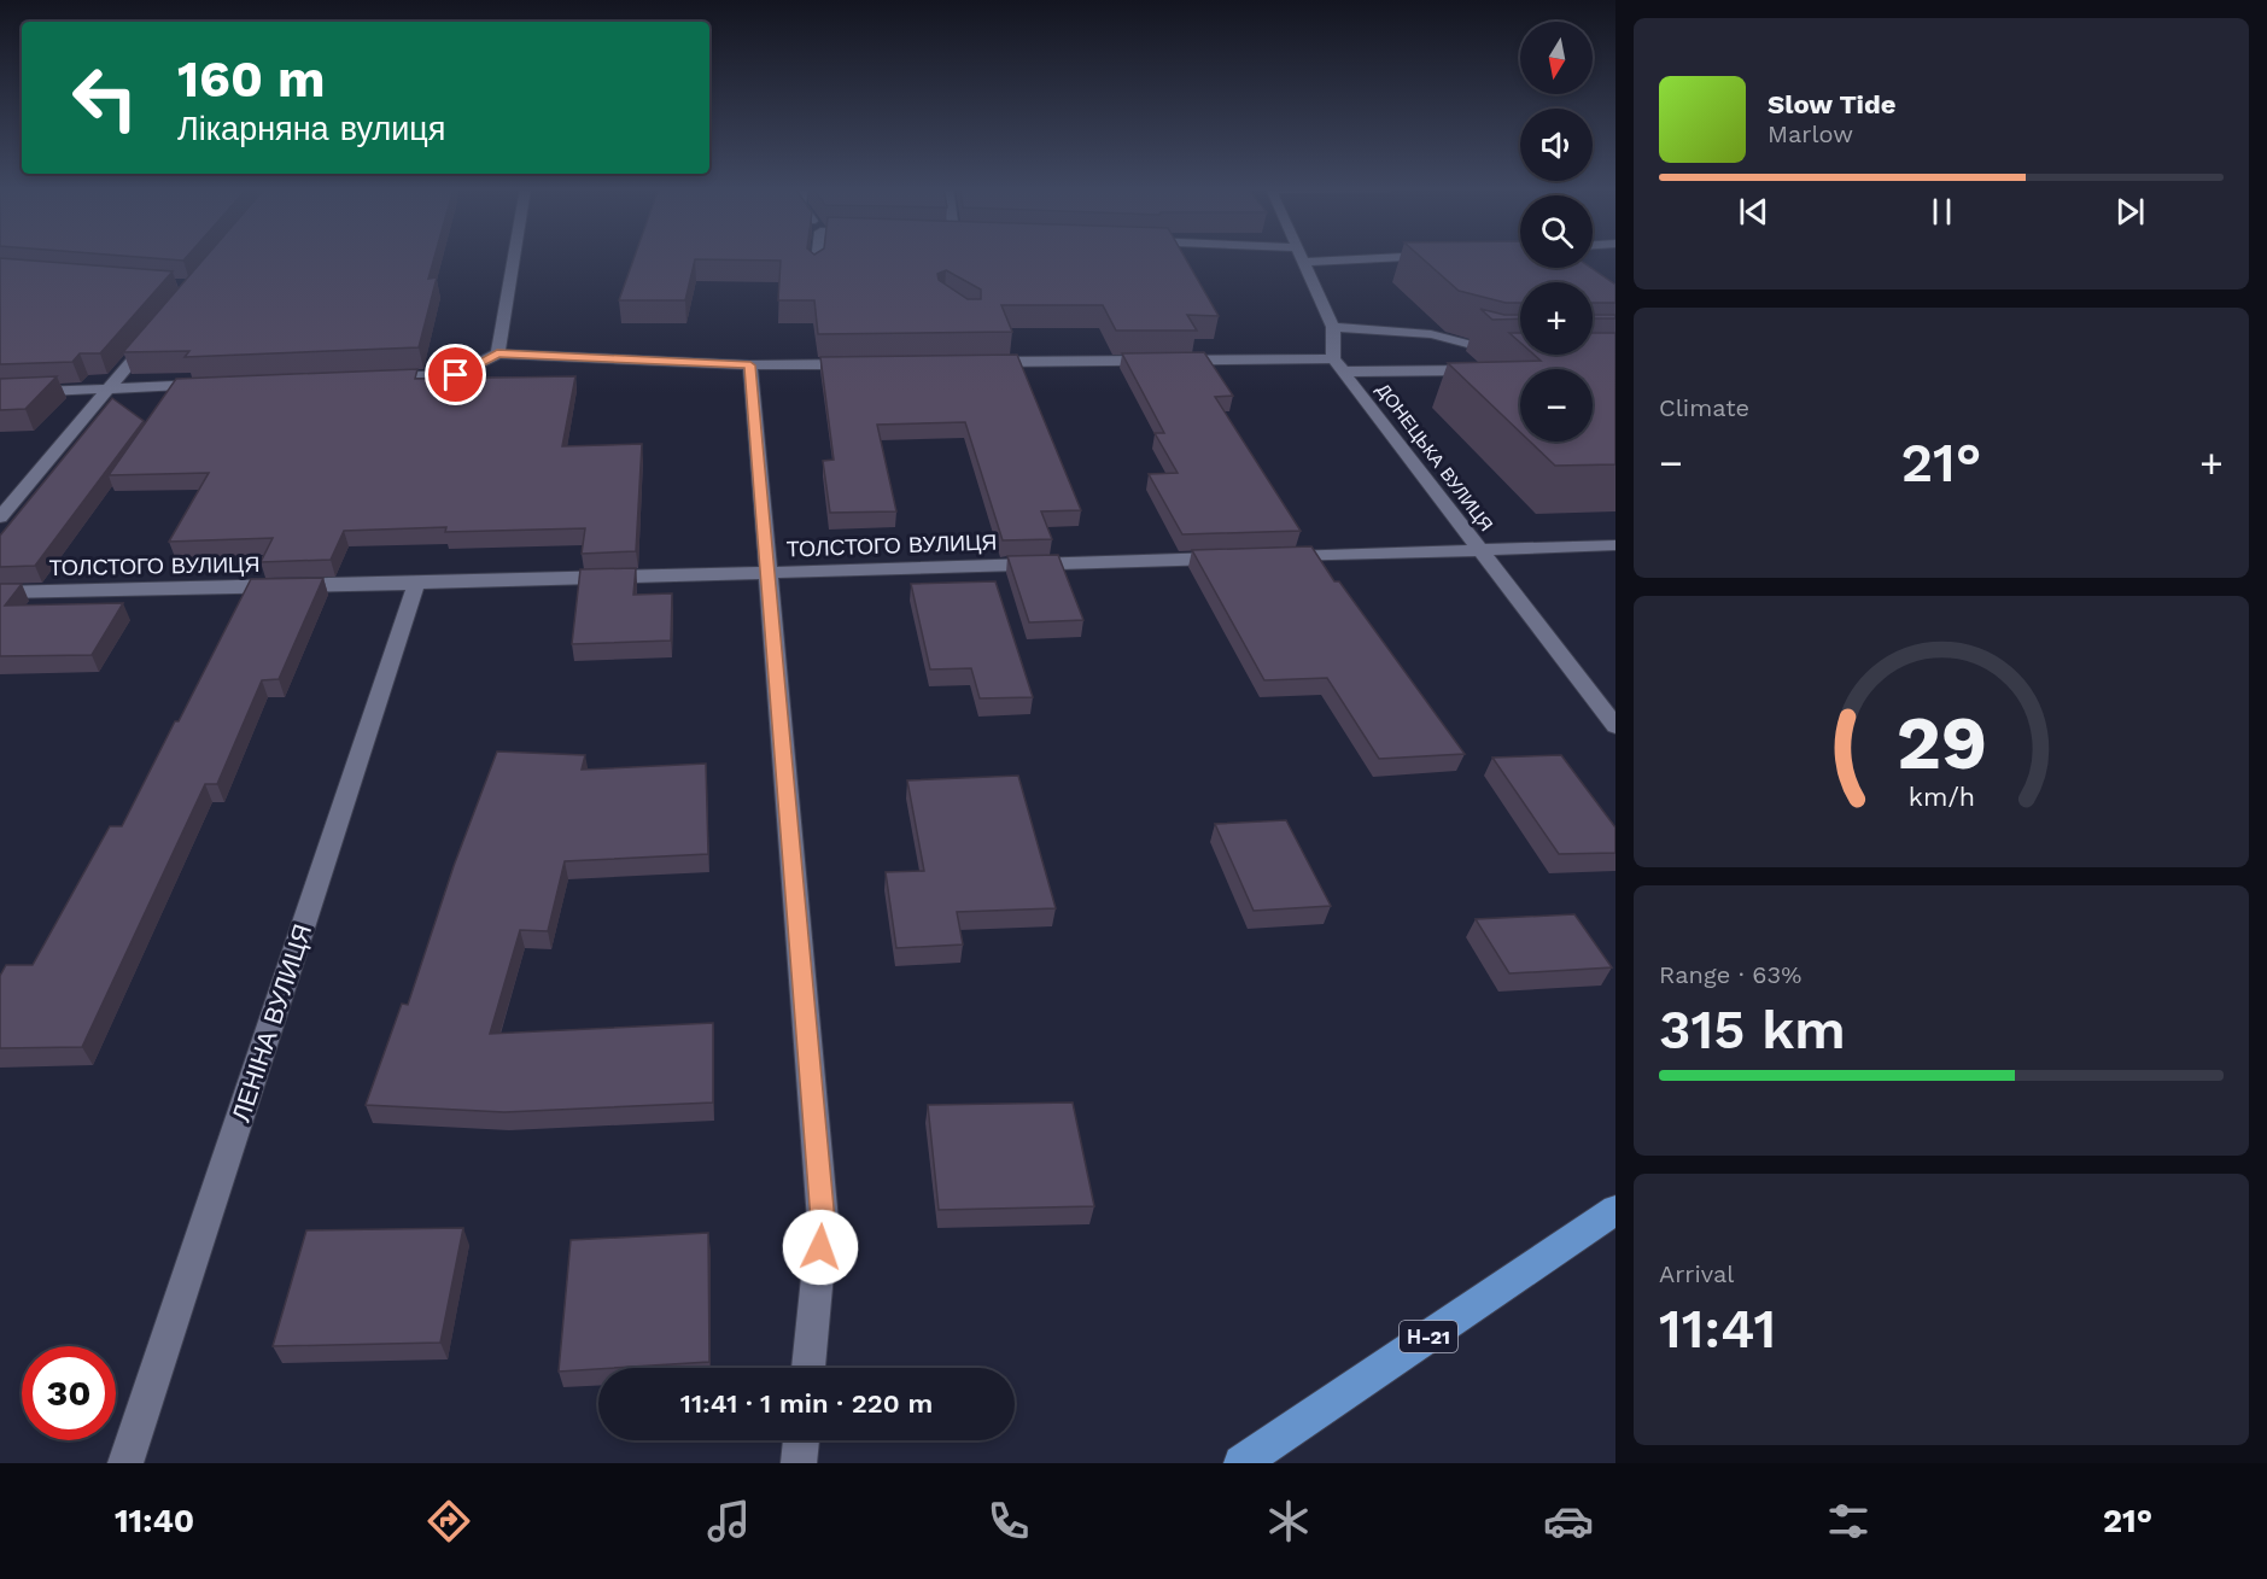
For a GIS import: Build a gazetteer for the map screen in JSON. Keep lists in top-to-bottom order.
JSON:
{
  "streets": {
    "main road": ["Н-21"],
    "street": ["ДОНЕЦЬКА ВУЛИЦЯ", "ТОЛСТОГО ВУЛИЦЯ", "ЛЕНІНА ВУЛИЦЯ"]
  },
  "crossings": [
    ["ТОЛСТОГО ВУЛИЦЯ", "ЛЕНІНА ВУЛИЦЯ"]
  ],
  "north": "bottom",
  "page": {
    "map_buttons": ["+", "−"],
    "turn": ["160 m", "Лікарняна вулиця"],
    "song": ["Slow Tide", "Marlow"],
    "tile": [
      "Climate",
      ["Range · 63%", "315 km"],
      ["Arrival", "11:41"]
    ],
    "heat": ["−", "21°", "+"],
    "limit": "30",
    "trip": "11:41 · 1 min · 220 m",
    "tabs": ["11:40", "21°"],
    "gauge": ["29", "km/h"]
  }
}
